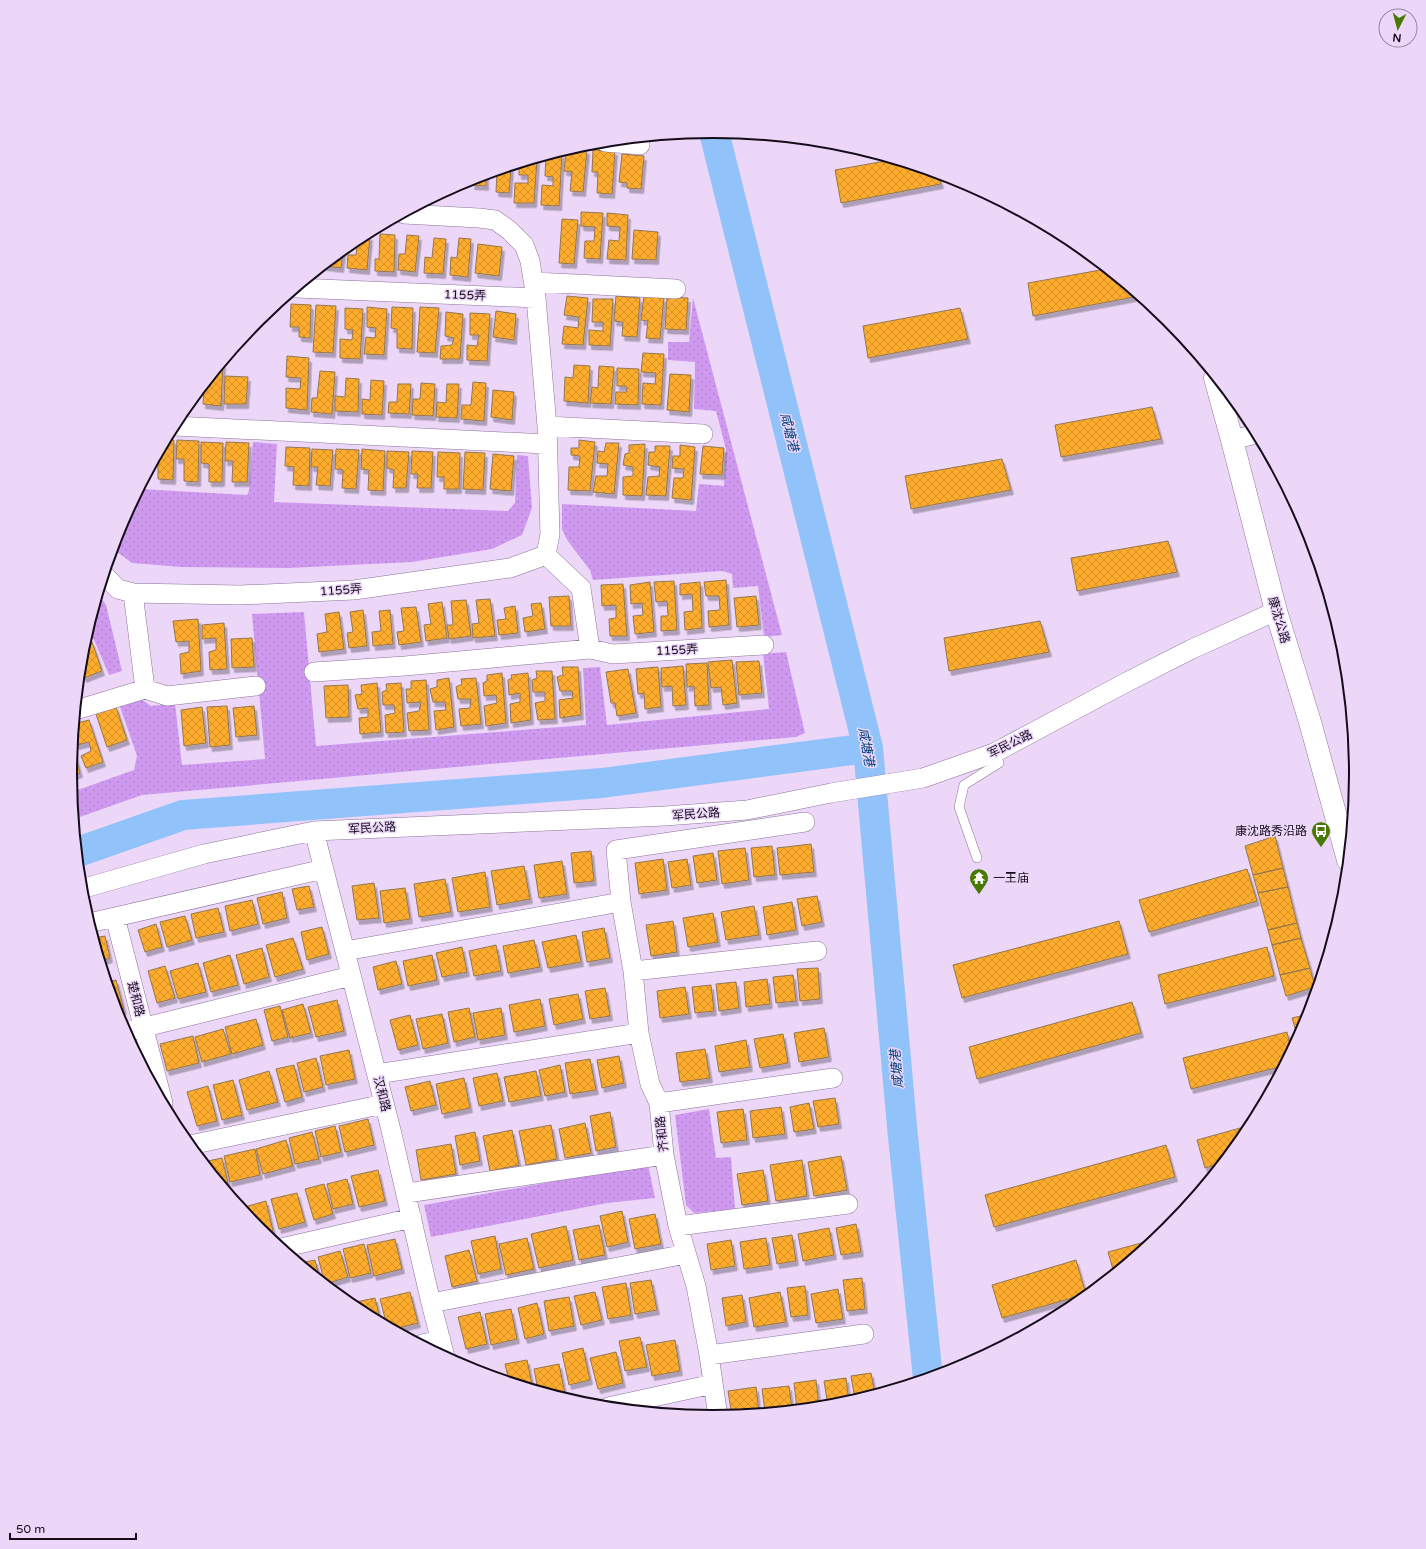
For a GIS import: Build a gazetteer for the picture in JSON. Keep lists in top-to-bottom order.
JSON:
{
  "streets": {
    "street": [
      "1155弄",
      "康沈公路",
      "军民公路",
      "楚和路",
      "汉和路",
      "齐和路"
    ]
  },
  "crossings": [
    ["康沈公路", "军民公路"],
    ["军民公路", "汉和路"]
  ],
  "water": ["咸塘港"],
  "places": {
    "bus stop": ["康沈路秀沿路"],
    "temple": ["一王庙"]
  },
  "scale_bar": "50 m",
  "north": "bottom"
}
